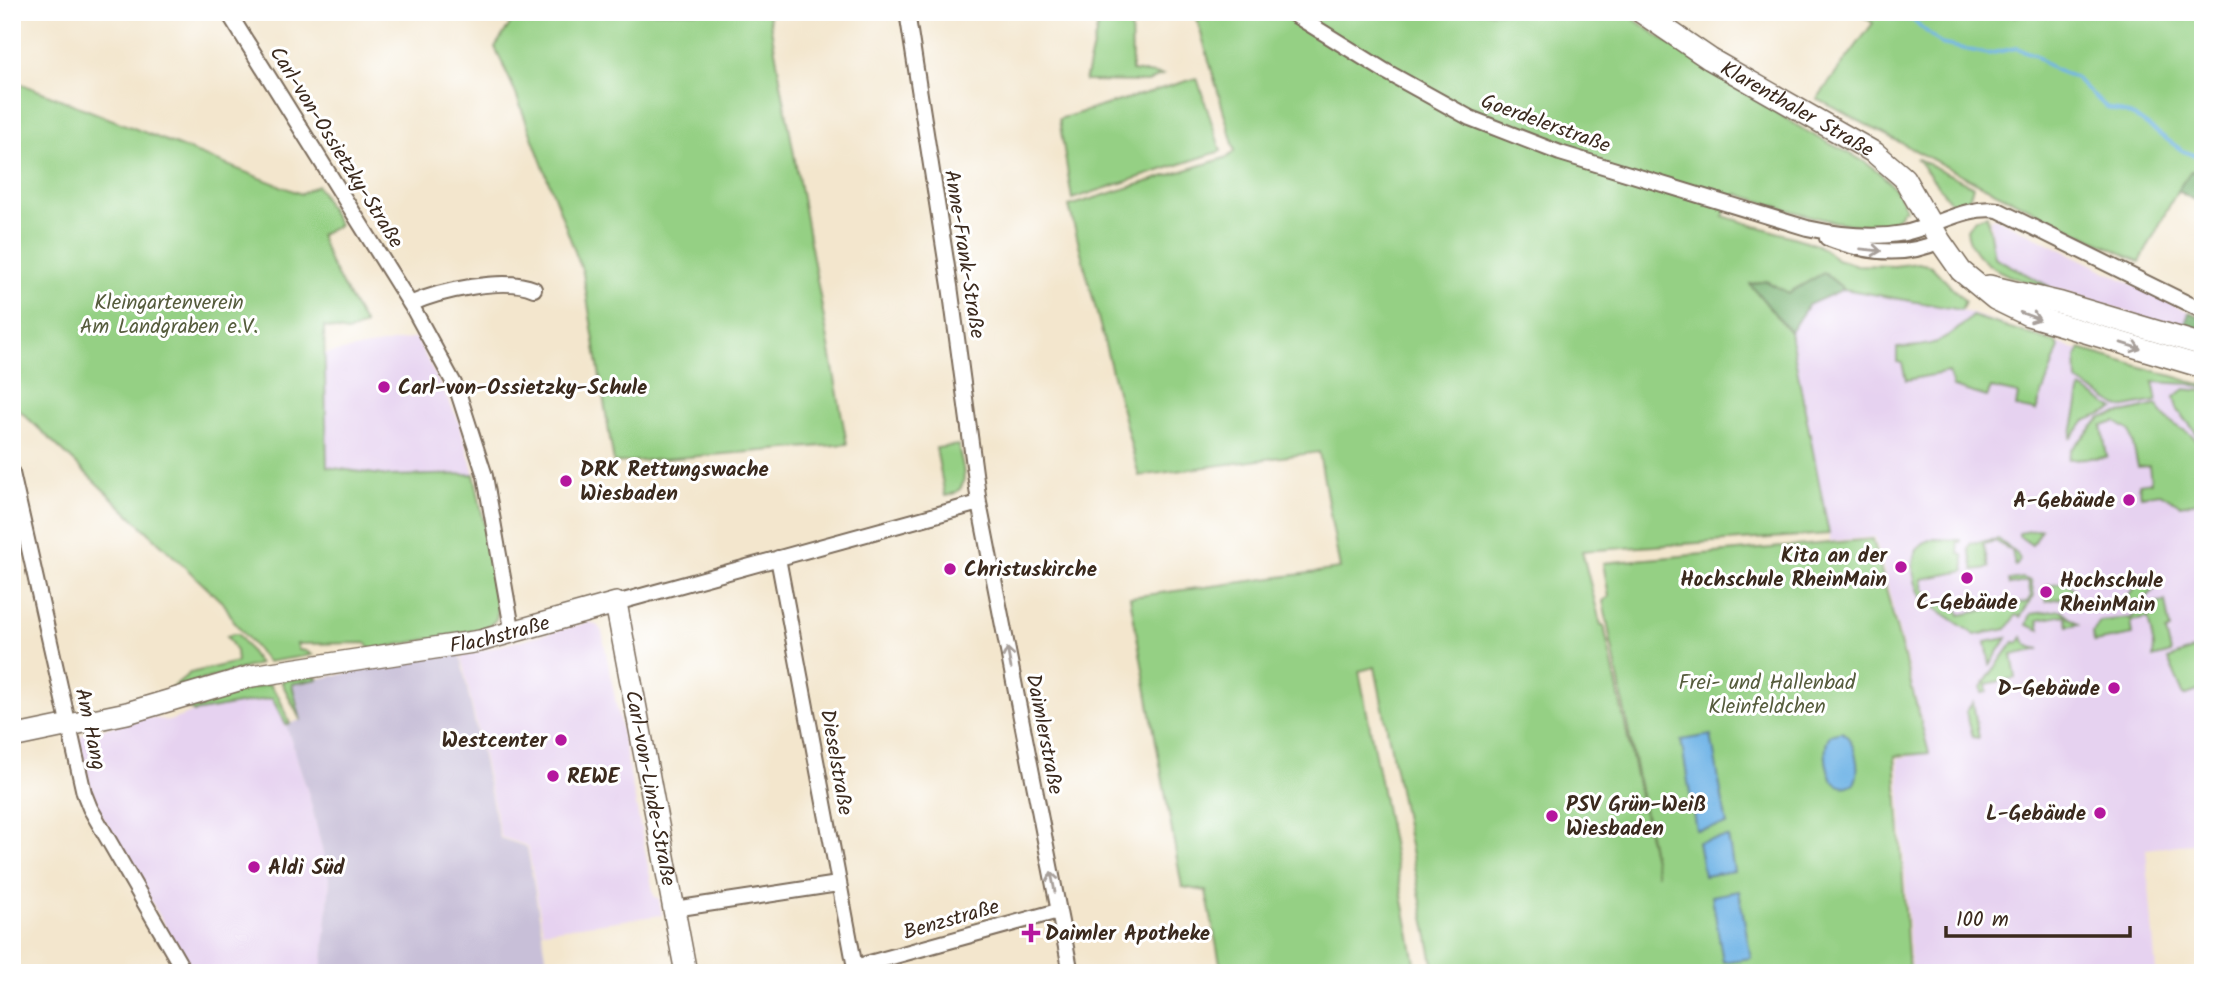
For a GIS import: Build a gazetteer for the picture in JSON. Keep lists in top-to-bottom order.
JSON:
{
  "streets": {
    "street": [
      "Klarenthaler Straße",
      "Goerdelerstraße",
      "Carl-von-Ossietzky-Straße",
      "Anne-Frank-Straße",
      "Flachstraße",
      "Am Hang",
      "Daimlerstraße",
      "Dieselstraße",
      "Carl-von-Linde-Straße",
      "Benzstraße"
    ]
  },
  "crossings": [
    ["Klarenthaler Straße", "Goerdelerstraße"],
    ["Carl-von-Ossietzky-Straße", "Flachstraße"],
    ["Anne-Frank-Straße", "Flachstraße"],
    ["Anne-Frank-Straße", "Daimlerstraße"],
    ["Flachstraße", "Am Hang"],
    ["Flachstraße", "Daimlerstraße"],
    ["Flachstraße", "Dieselstraße"],
    ["Flachstraße", "Carl-von-Linde-Straße"],
    ["Daimlerstraße", "Benzstraße"],
    ["Dieselstraße", "Benzstraße"]
  ],
  "one_way": ["Daimlerstraße"],
  "parks": ["Kleingartenverein Am Landgraben e.V.", "Frei- und Hallenbad Kleinfeldchen"],
  "places": {
    "other": [
      "Carl-von-Ossietzky-Schule",
      "DRK Rettungswache Wiesbaden",
      "A-Gebäude",
      "Kita an der Hochschule RheinMain",
      "Christuskirche",
      "C-Gebäude",
      "Hochschule RheinMain",
      "D-Gebäude",
      "Westcenter",
      "REWE",
      "L-Gebäude",
      "PSV Grün-Weiß Wiesbaden",
      "Aldi Süd"
    ],
    "health": ["Daimler Apotheke"]
  },
  "scale_bar": "100 m"
}
